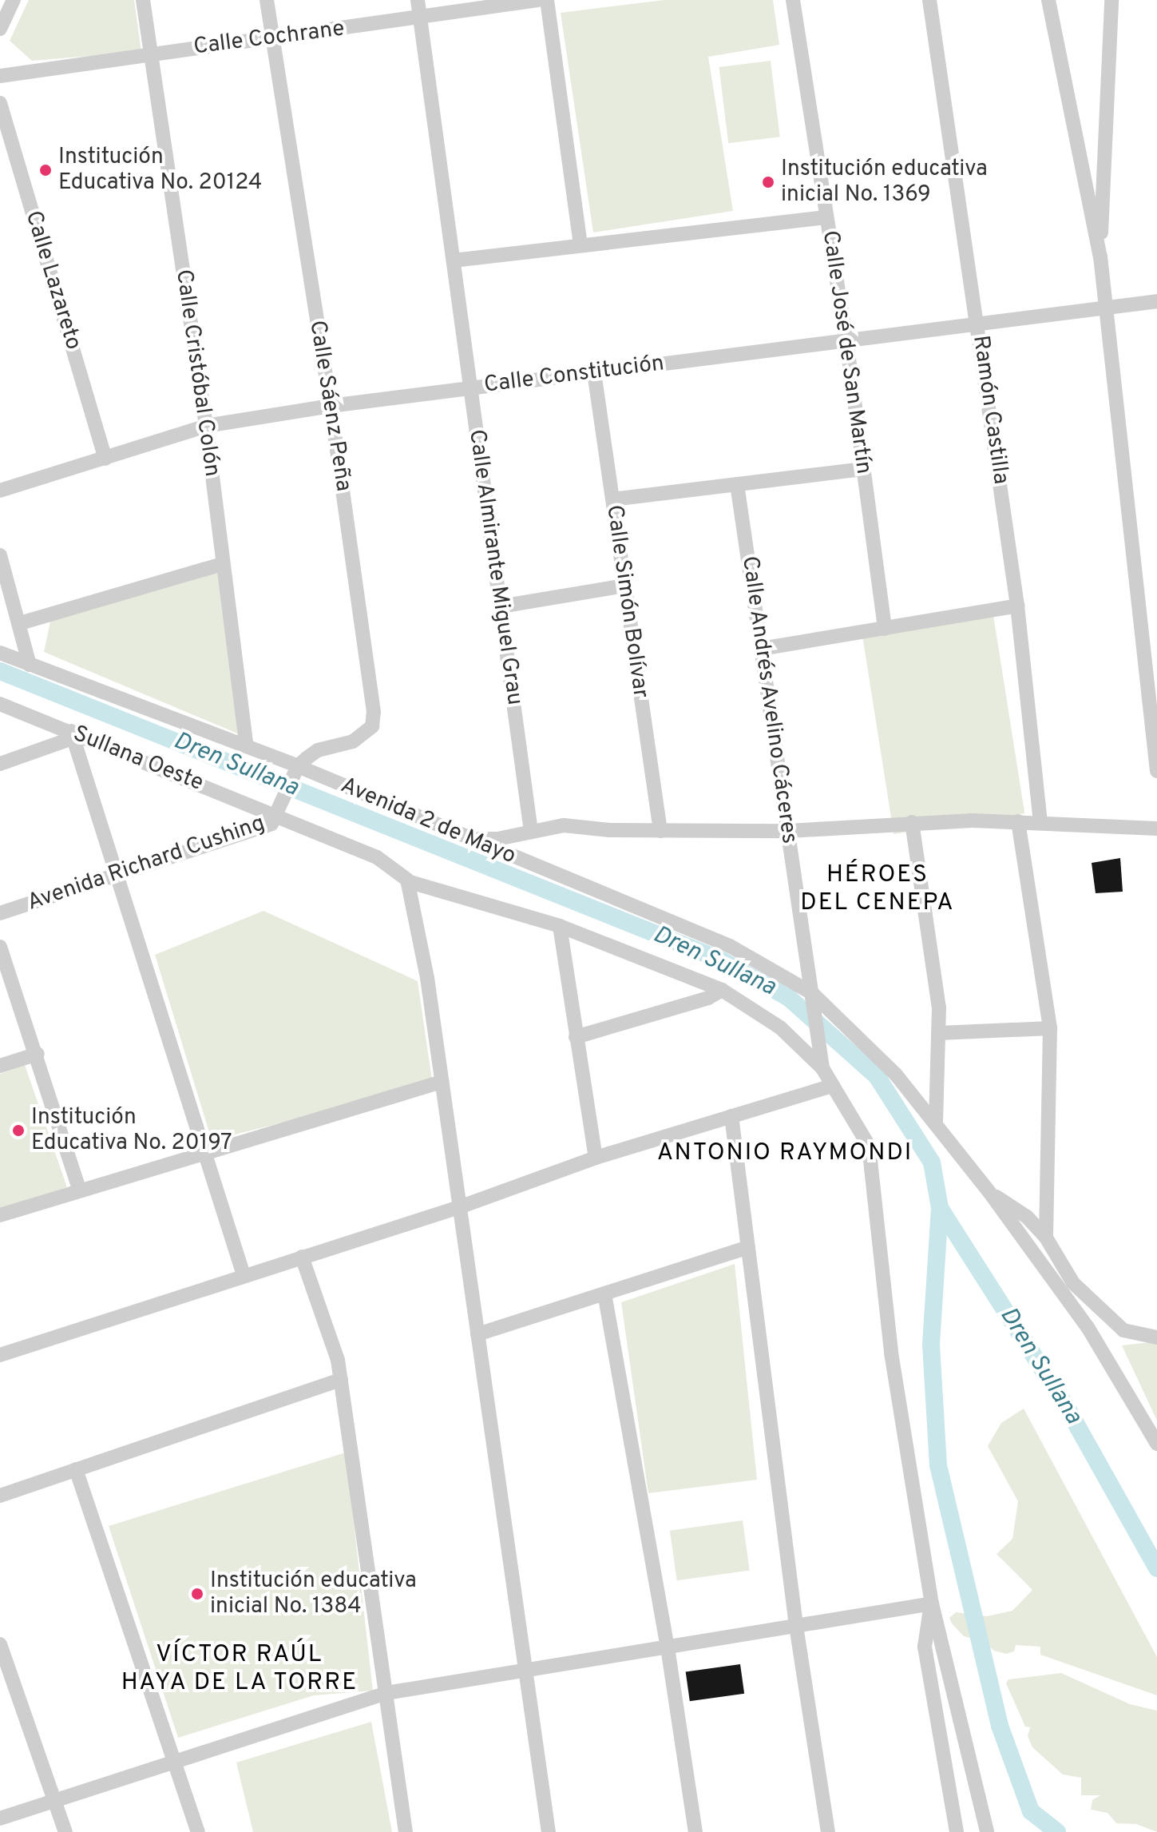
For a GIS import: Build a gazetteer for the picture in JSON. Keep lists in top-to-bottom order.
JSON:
{
  "streets": {
    "street": [
      "Calle Cochrane",
      "Calle Lazareto",
      "Calle José de San Martín",
      "Calle Cristóbal Colón",
      "Calle Constitución",
      "Calle Sáenz Peña",
      "Ramón Castilla",
      "Calle Almirante Miguel Grau",
      "Calle Simón Bolívar",
      "Calle Andrés Avelino Cáceres",
      "Sullana Oeste",
      "Avenida 2 de Mayo",
      "Avenida Richard Cushing"
    ]
  },
  "crossings": [
    ["Calle Cochrane", "Calle Cristóbal Colón"],
    ["Calle Cochrane", "Calle Sáenz Peña"],
    ["Calle Cochrane", "Calle Almirante Miguel Grau"],
    ["Calle Lazareto", "Calle Constitución"],
    ["Calle José de San Martín", "Calle Constitución"],
    ["Calle Cristóbal Colón", "Calle Constitución"],
    ["Calle Cristóbal Colón", "Avenida 2 de Mayo"],
    ["Calle Constitución", "Calle Sáenz Peña"],
    ["Calle Constitución", "Ramón Castilla"],
    ["Calle Constitución", "Calle Almirante Miguel Grau"],
    ["Calle Constitución", "Calle Simón Bolívar"],
    ["Calle Sáenz Peña", "Avenida 2 de Mayo"],
    ["Calle Sáenz Peña", "Avenida Richard Cushing"],
    ["Calle Andrés Avelino Cáceres", "Avenida 2 de Mayo"],
    ["Sullana Oeste", "Avenida Richard Cushing"],
    ["Avenida 2 de Mayo", "Avenida Richard Cushing"]
  ],
  "districts": ["HÉROES DEL CENEPA", "ANTONIO RAYMONDI", "VÍCTOR RAÚL HAYA DE LA TORRE"],
  "water": ["Dren Sullana"],
  "places": [
    "Institución Educativa No. 20124",
    "Institución educativa inicial No. 1369",
    "Institución Educativa No. 20197",
    "Institución educativa inicial No. 1384"
  ]
}
